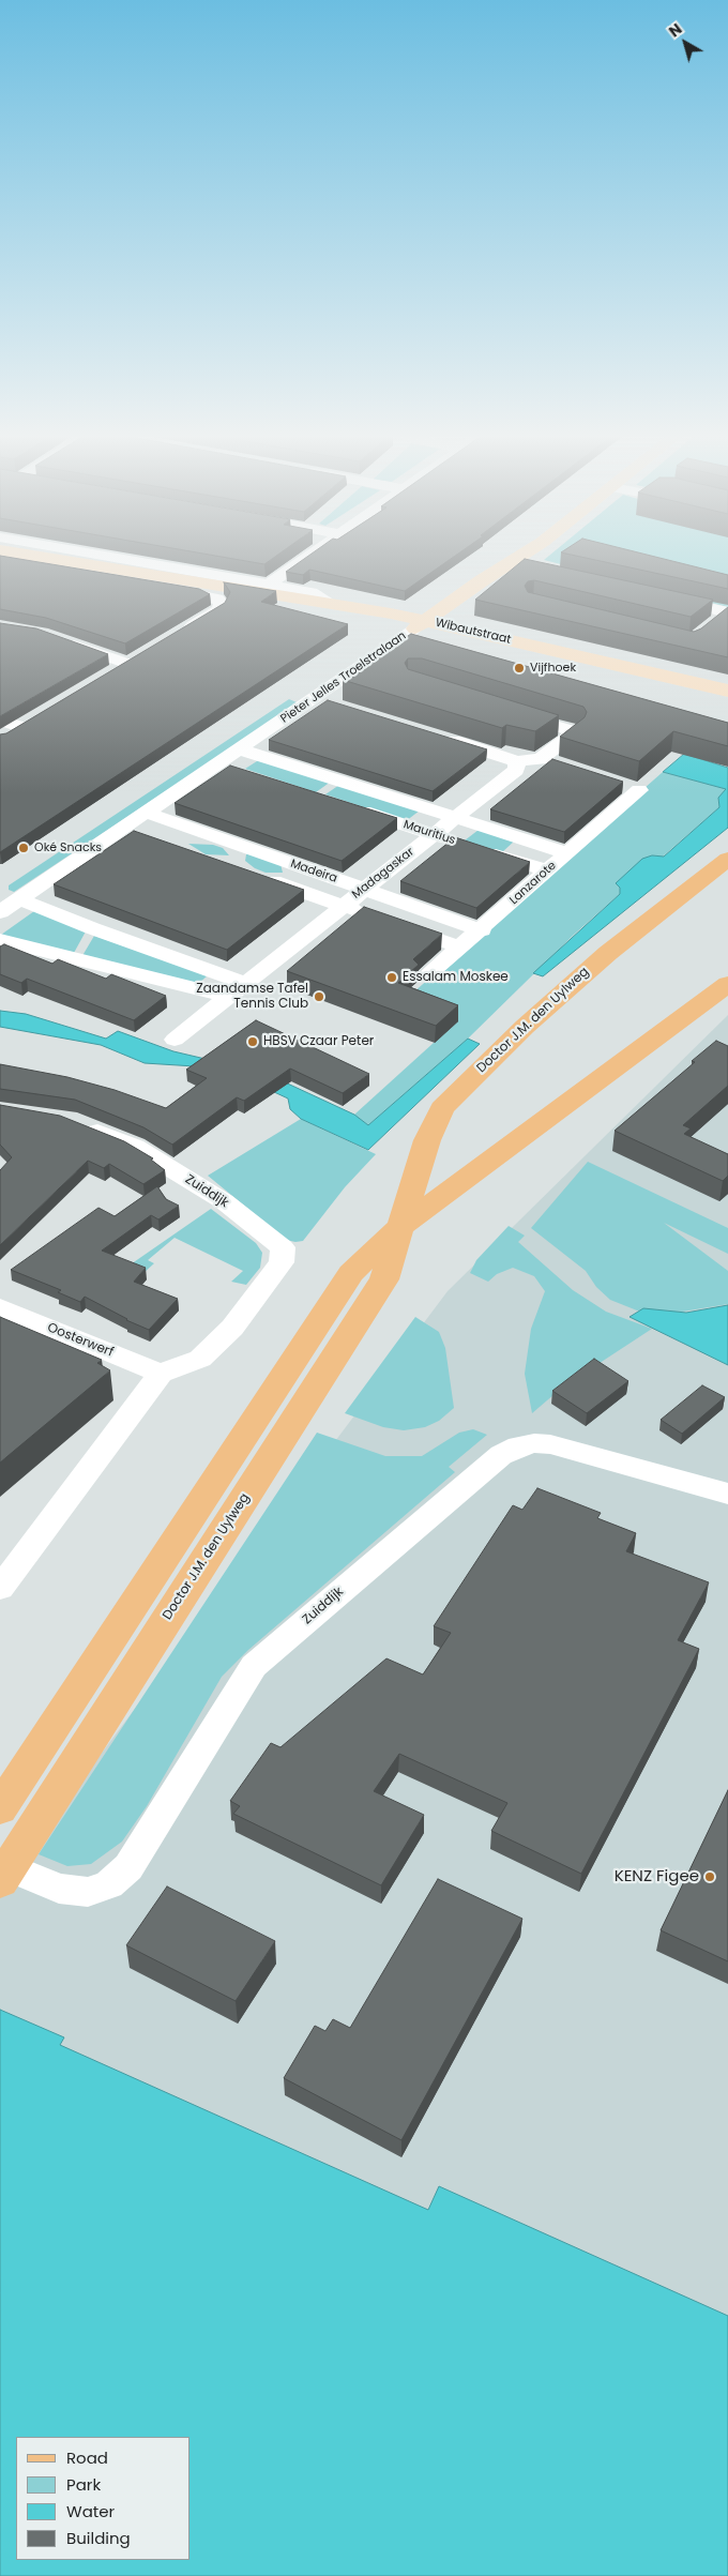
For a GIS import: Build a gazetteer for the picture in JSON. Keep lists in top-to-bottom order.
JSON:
{
  "streets": {
    "main road": ["Wibautstraat", "Pieter Jelles Troelstralaan", "Doctor J.M. den Uylweg"],
    "street": [
      "Mauritius",
      "Madeira",
      "Madagaskar",
      "Lanzarote",
      "Zuiddijk",
      "Oosterwerf"
    ]
  },
  "crossings": [
    ["Wibautstraat", "Pieter Jelles Troelstralaan"],
    ["Pieter Jelles Troelstralaan", "Mauritius"],
    ["Pieter Jelles Troelstralaan", "Madeira"],
    ["Mauritius", "Madagaskar"],
    ["Mauritius", "Lanzarote"],
    ["Madeira", "Madagaskar"],
    ["Madeira", "Lanzarote"],
    ["Doctor J.M. den Uylweg", "Zuiddijk"],
    ["Zuiddijk", "Oosterwerf"]
  ],
  "places": [
    "Vijfhoek",
    "Oké Snacks",
    "Essalam Moskee",
    "Zaandamse Tafel Tennis Club",
    "HBSV Czaar Peter",
    "KENZ Figee"
  ],
  "legend": [
    "Road",
    "Park",
    "Water",
    "Building"
  ],
  "north": "top left"
}
